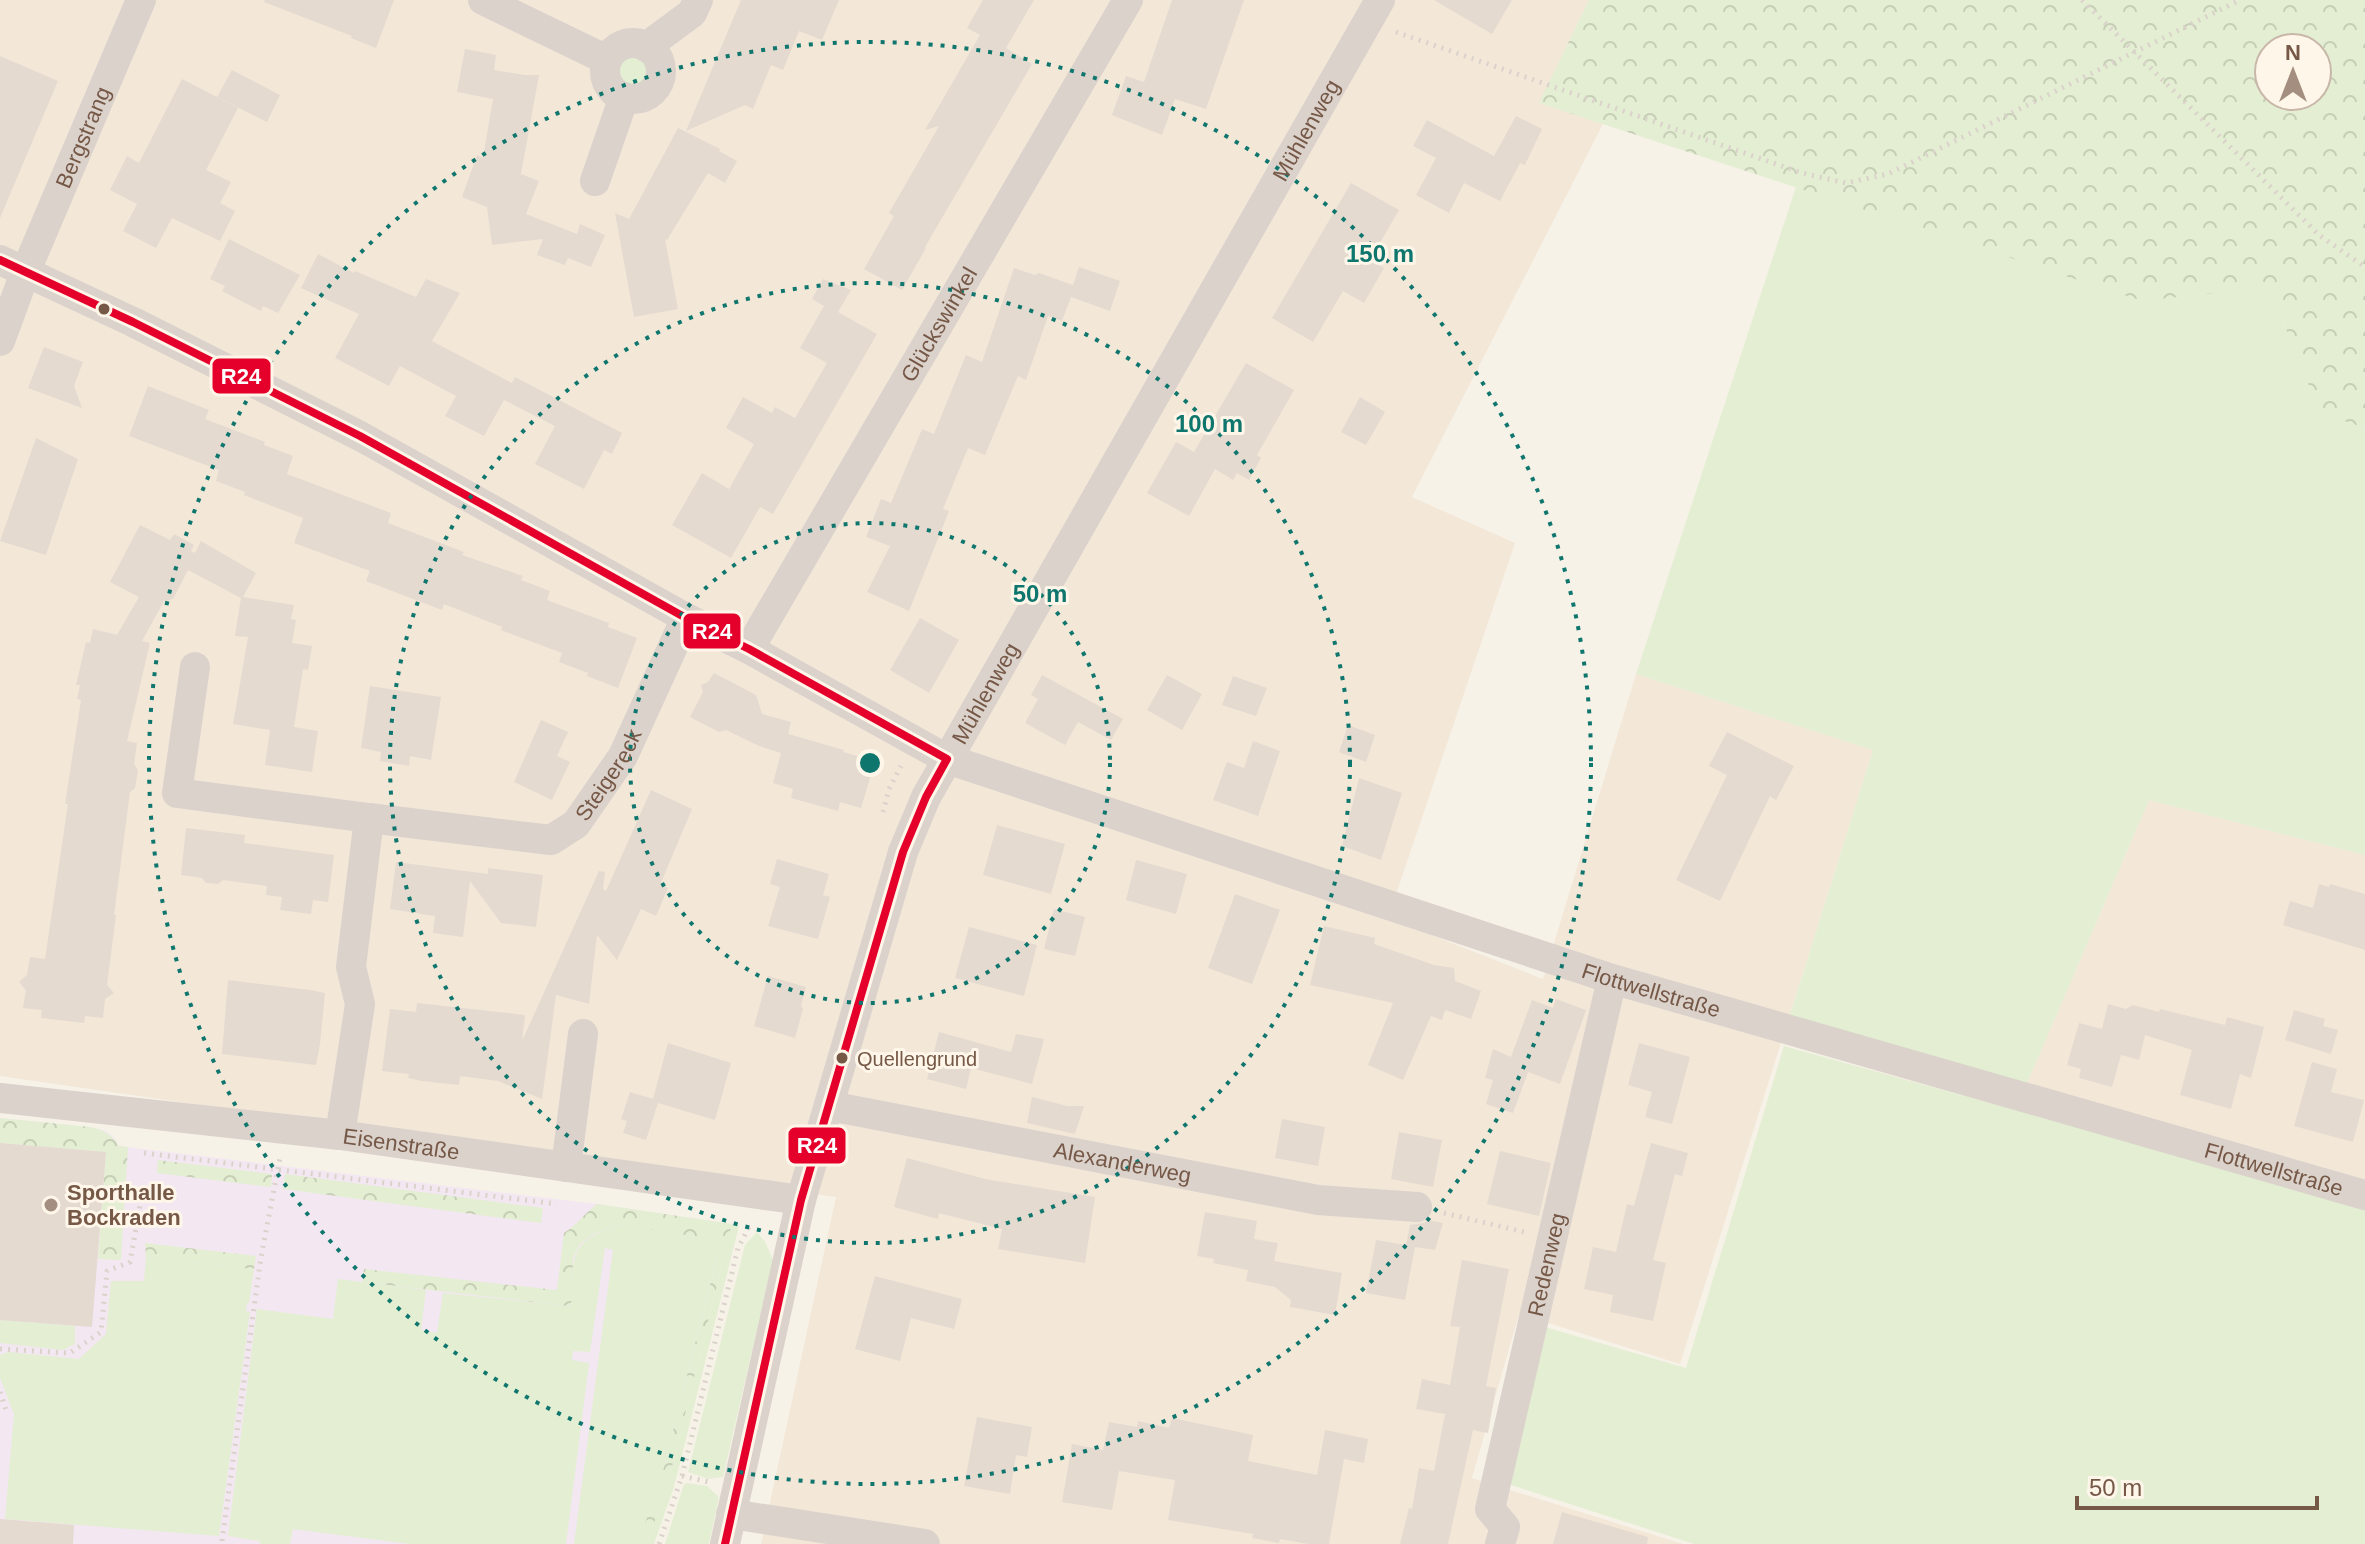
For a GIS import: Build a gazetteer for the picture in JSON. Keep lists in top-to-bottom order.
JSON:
{
  "streets": {
    "street": [
      "Mühlenweg",
      "Bergstrang",
      "Glückswinkel",
      "Steigereck",
      "Flottwellstraße",
      "Eisenstraße",
      "Alexanderweg",
      "Redenweg"
    ]
  },
  "crossings": [
    ["Mühlenweg", "Flottwellstraße"],
    ["Mühlenweg", "Eisenstraße"],
    ["Mühlenweg", "Alexanderweg"],
    ["Bergstrang", "Flottwellstraße"],
    ["Glückswinkel", "Flottwellstraße"],
    ["Steigereck", "Flottwellstraße"],
    ["Flottwellstraße", "Redenweg"]
  ],
  "places": ["Quellengrund", "Sporthalle Bockraden"],
  "lines": ["transit line R24"],
  "scale_bar": "50 m",
  "north": "top",
  "rings": ["150 m", "100 m", "50 m"]
}
